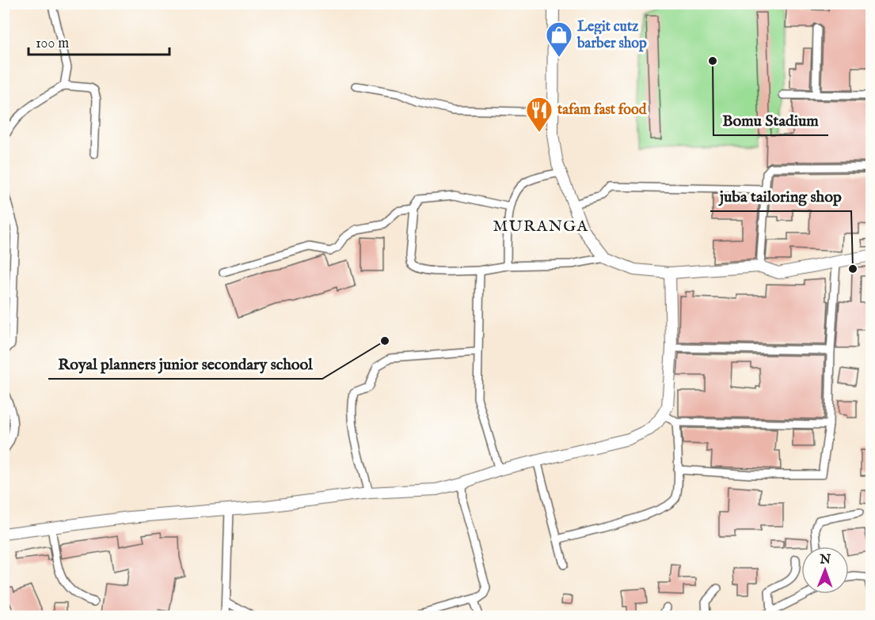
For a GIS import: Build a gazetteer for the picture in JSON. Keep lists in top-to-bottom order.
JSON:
{
  "districts": ["MURANGA"],
  "places": {
    "shop": ["Legit cutz barber shop"],
    "other": ["Bomu Stadium", "juba tailoring shop", "Royal planners junior secondary school"],
    "restaurant": ["tafam fast food"]
  },
  "scale_bar": "100 m",
  "north": "top"
}
